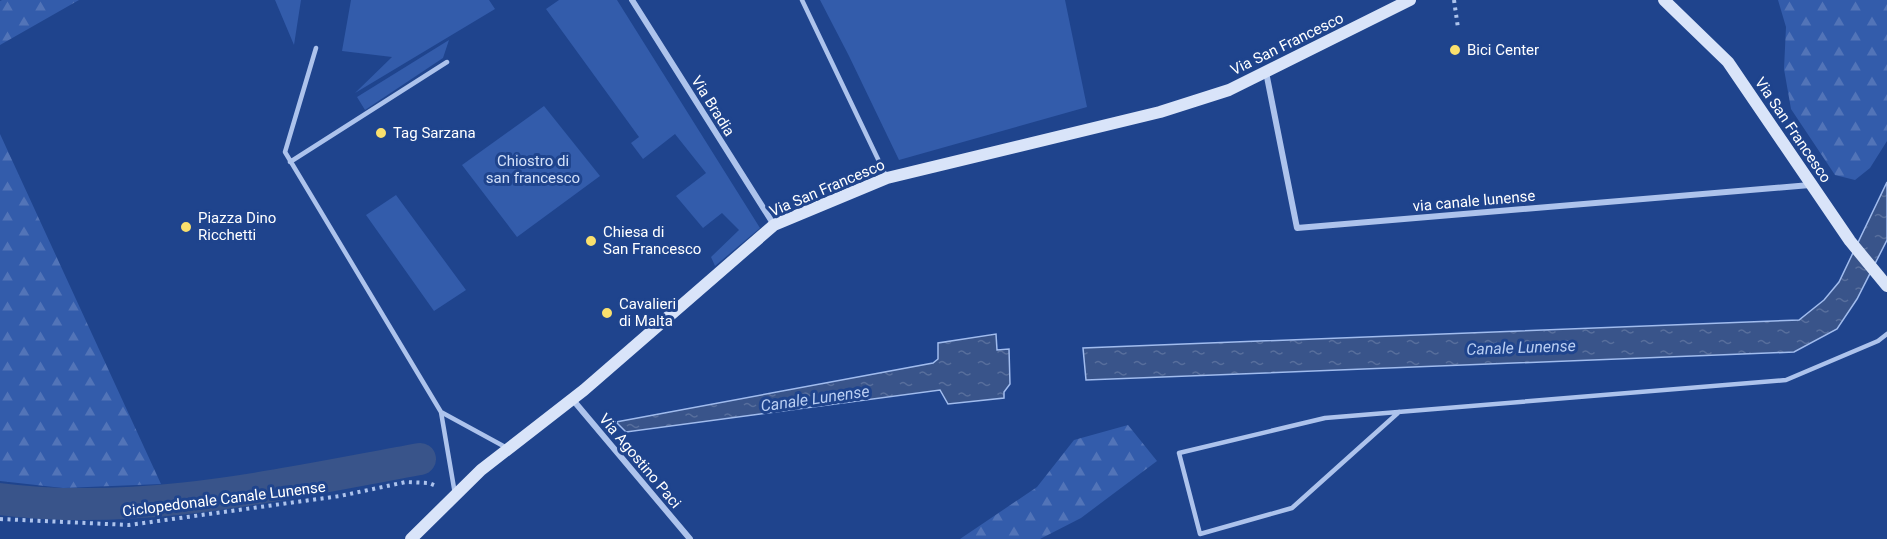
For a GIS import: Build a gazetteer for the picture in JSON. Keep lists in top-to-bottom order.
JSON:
{
  "streets": {
    "street": [
      "Via San Francesco",
      "Via Bradia",
      "via canale lunense",
      "Via Agostino Paci"
    ],
    "path": ["Ciclopedonale Canale Lunense"]
  },
  "crossings": [
    ["Via San Francesco", "Via Bradia"],
    ["Via San Francesco", "via canale lunense"],
    ["Via San Francesco", "Via Agostino Paci"]
  ],
  "water": ["Canale Lunense"],
  "parks": ["Chiostro di san francesco"],
  "places": [
    "Bici Center",
    "Tag Sarzana",
    "Piazza Dino Ricchetti",
    "Chiesa di San Francesco",
    "Cavalieri di Malta"
  ]
}
